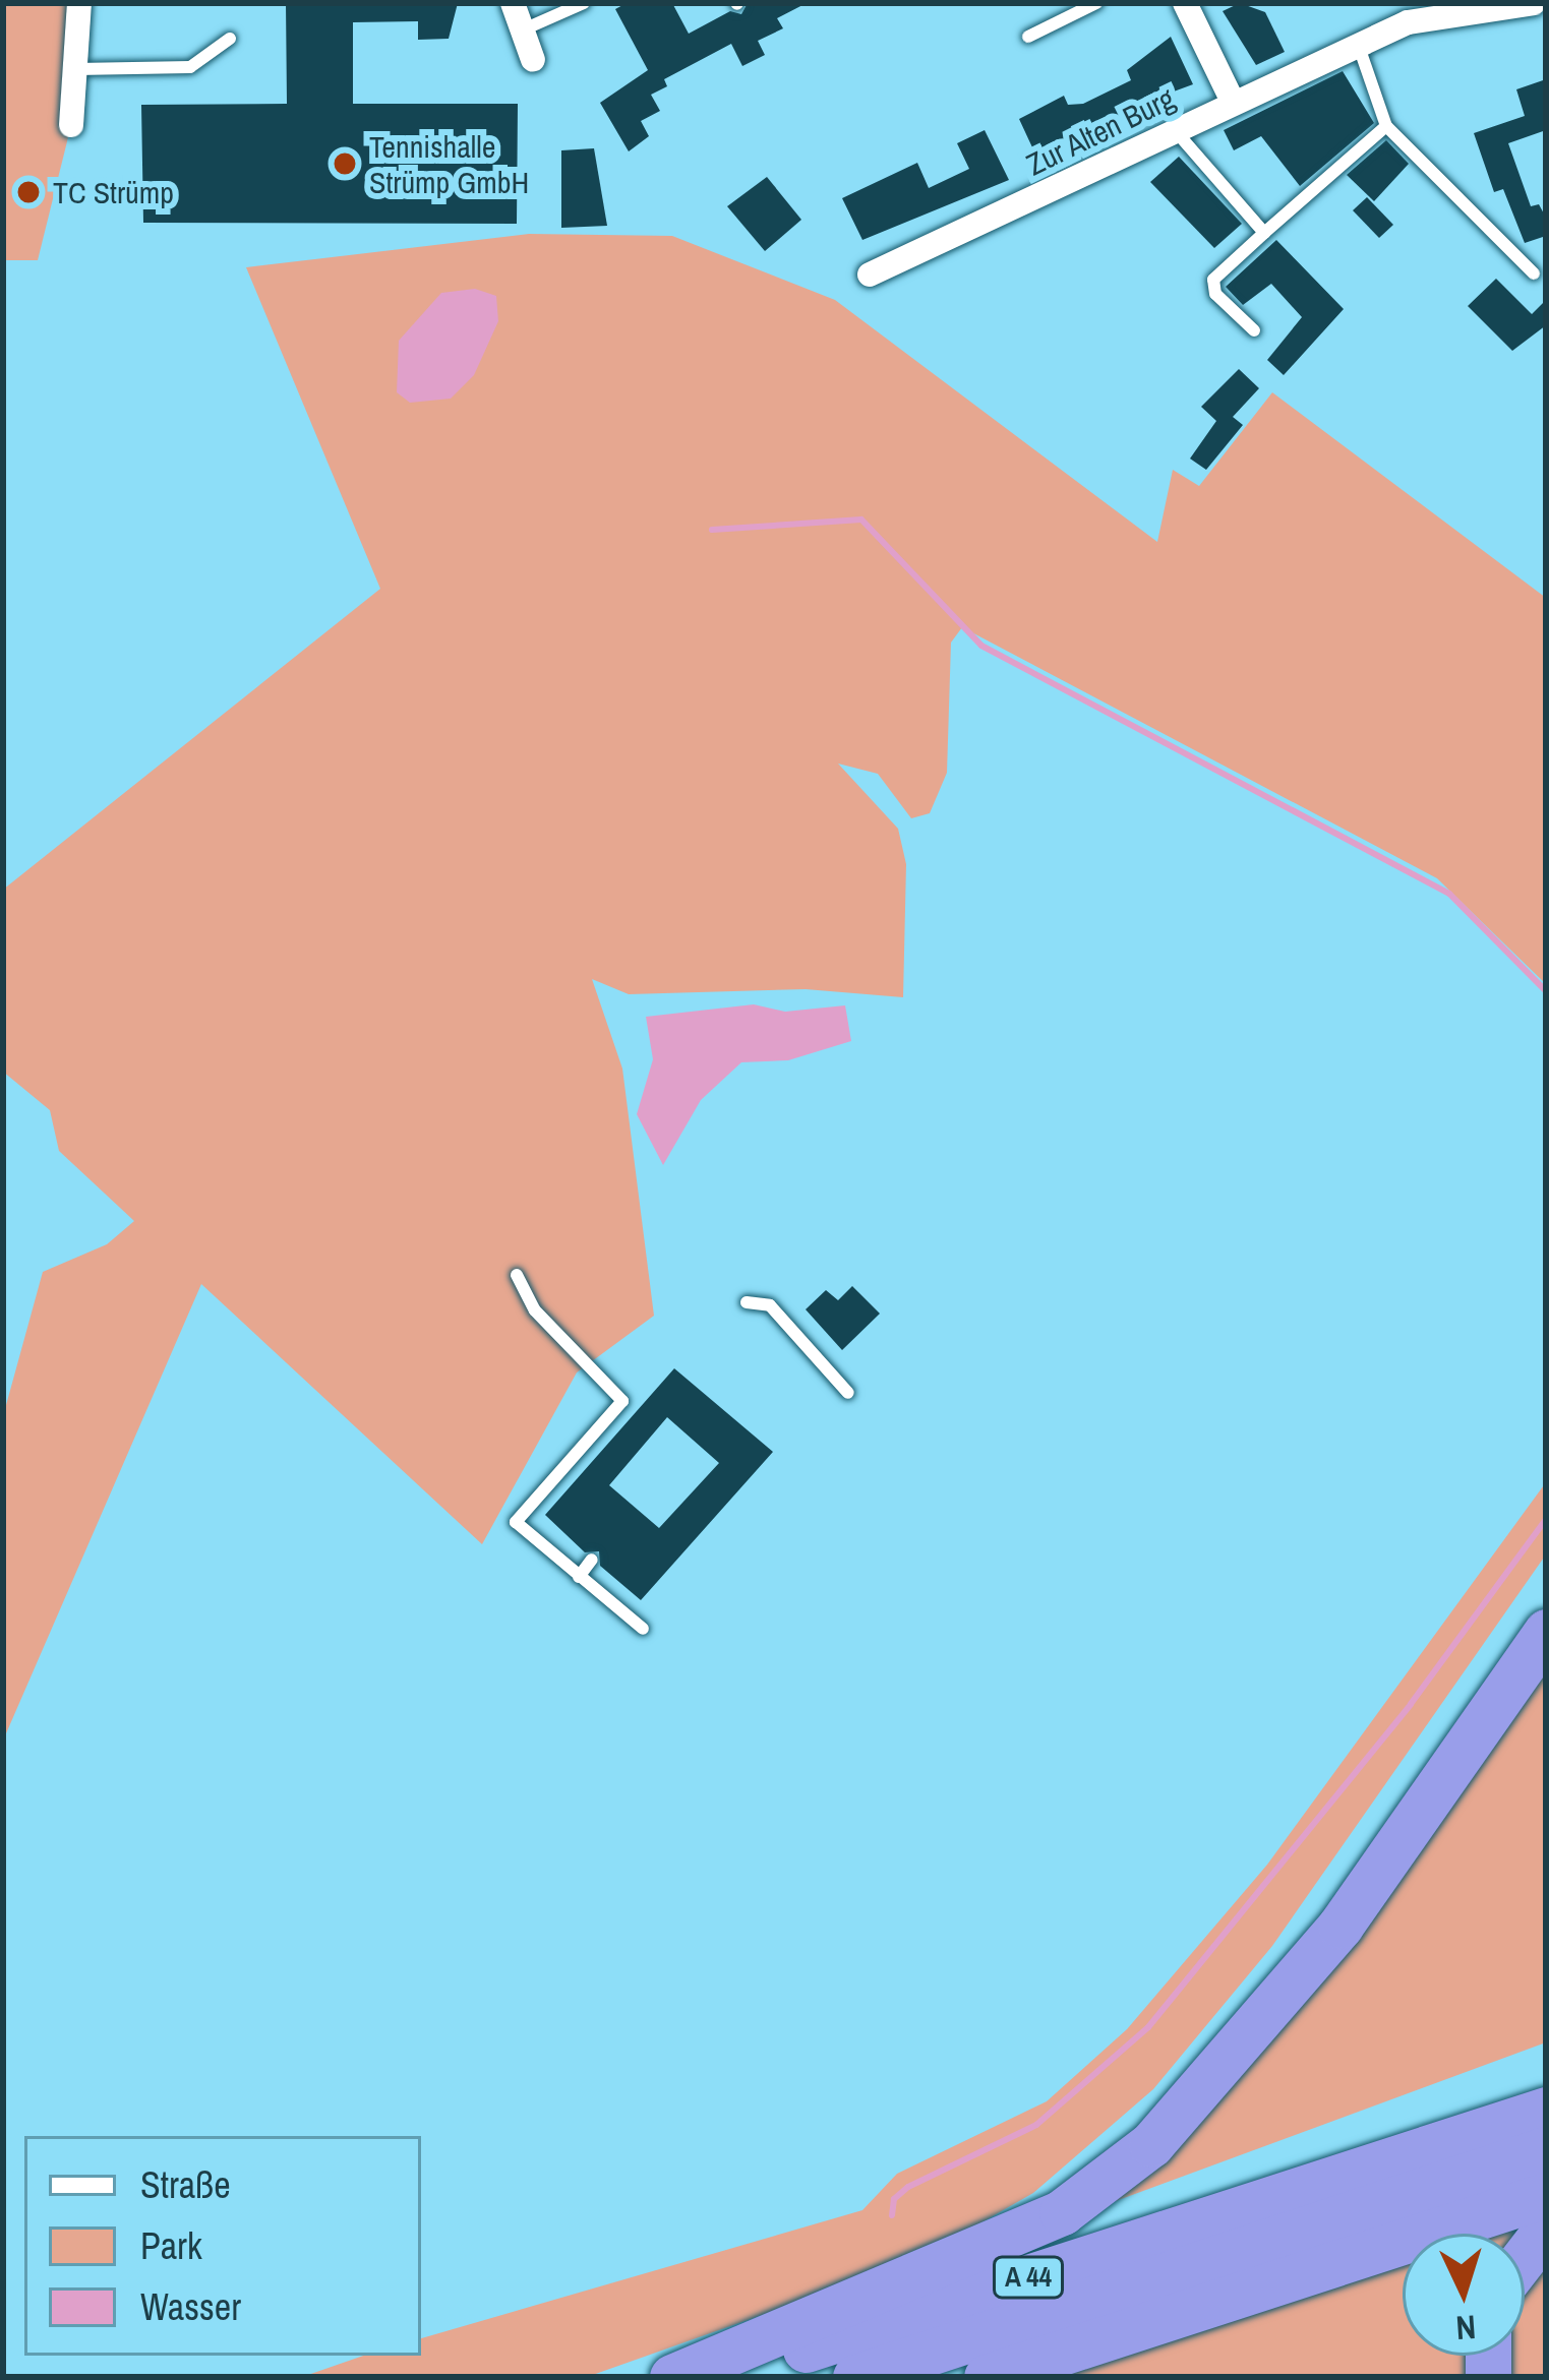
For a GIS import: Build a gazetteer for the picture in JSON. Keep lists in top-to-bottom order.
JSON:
{
  "streets": {
    "highway": ["A 44"],
    "street": ["Zur Alten Burg"]
  },
  "places": ["Tennishalle Strümp GmbH", "TC Strümp"],
  "legend": ["Straße", "Park", "Wasser"],
  "north": "bottom"
}
